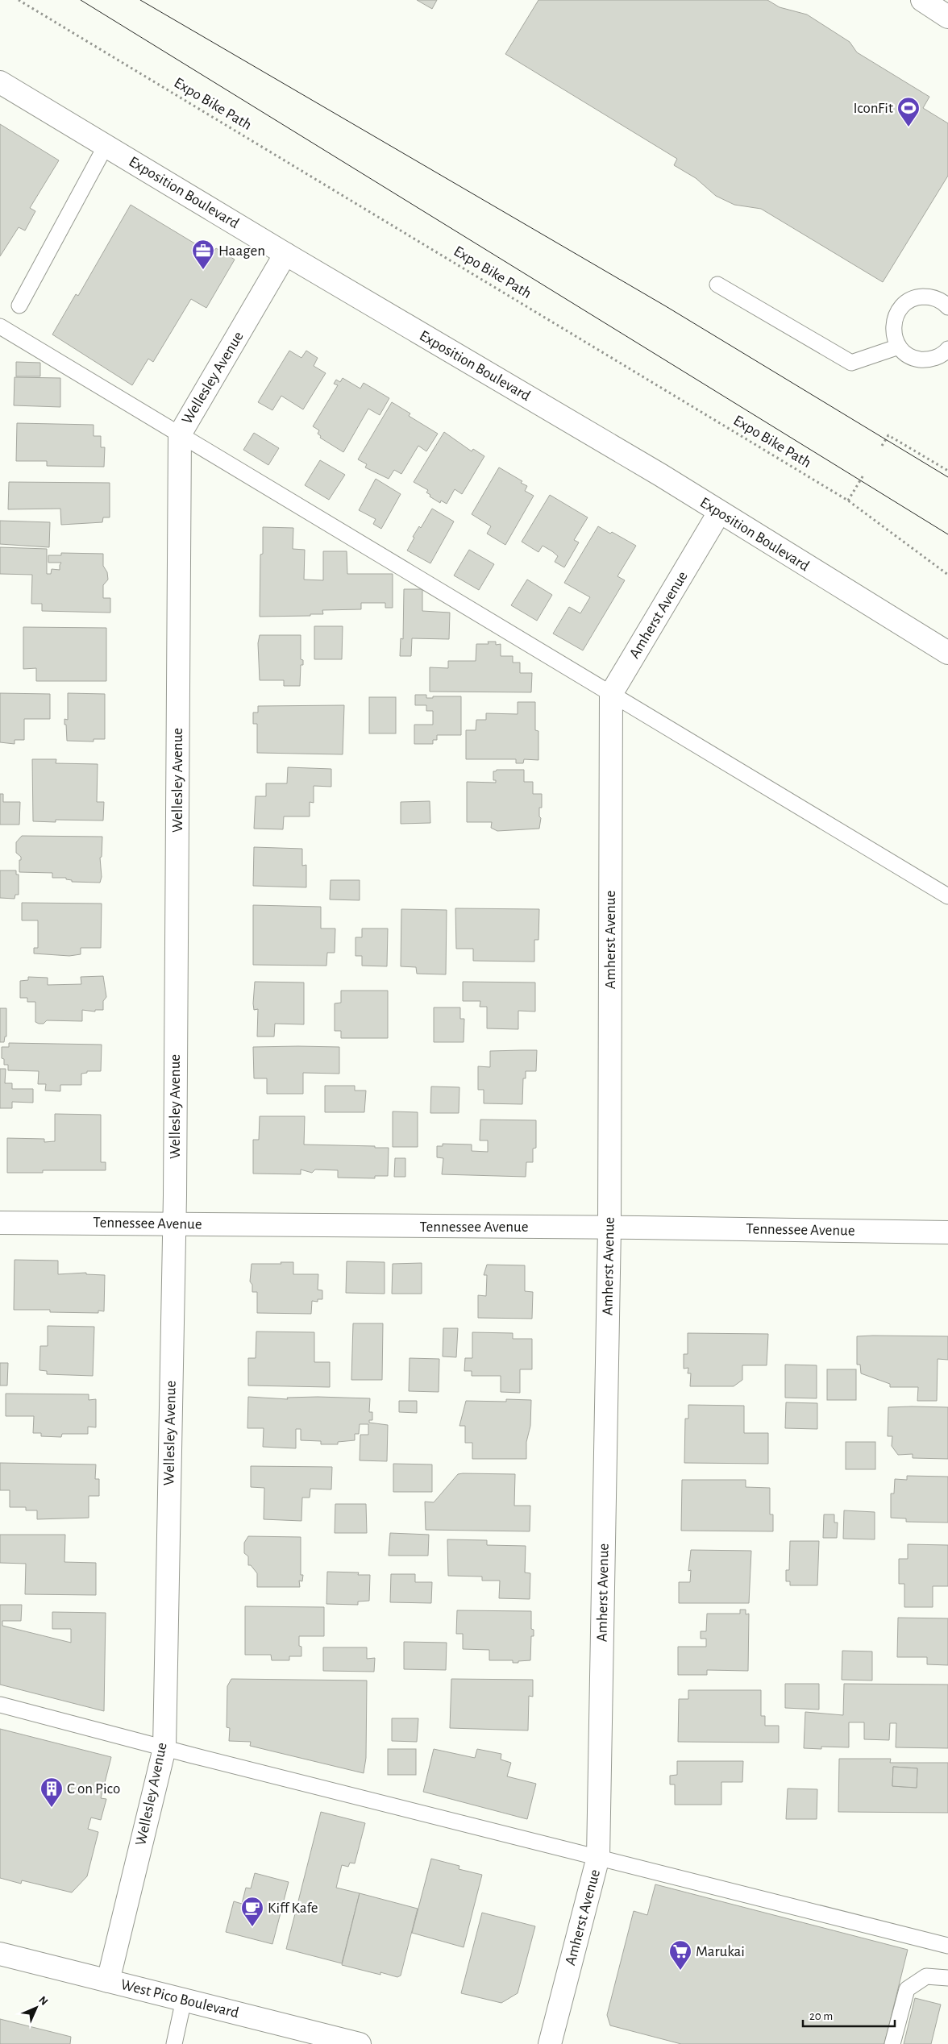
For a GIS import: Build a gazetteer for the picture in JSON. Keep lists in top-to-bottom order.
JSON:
{
  "streets": {
    "street": [
      "Exposition Boulevard",
      "Wellesley Avenue",
      "Amherst Avenue",
      "Tennessee Avenue",
      "West Pico Boulevard"
    ],
    "path": ["Expo Bike Path"]
  },
  "crossings": [
    ["Exposition Boulevard", "Wellesley Avenue"],
    ["Exposition Boulevard", "Amherst Avenue"],
    ["Wellesley Avenue", "Tennessee Avenue"],
    ["Wellesley Avenue", "West Pico Boulevard"],
    ["Amherst Avenue", "Tennessee Avenue"]
  ],
  "places": {
    "sports": ["IconFit"],
    "office": ["Haagen"],
    "building": ["C on Pico"],
    "cafe": ["Kiff Kafe"],
    "supermarket": ["Marukai"]
  },
  "scale_bar": "20 m",
  "north": "top right"
}
